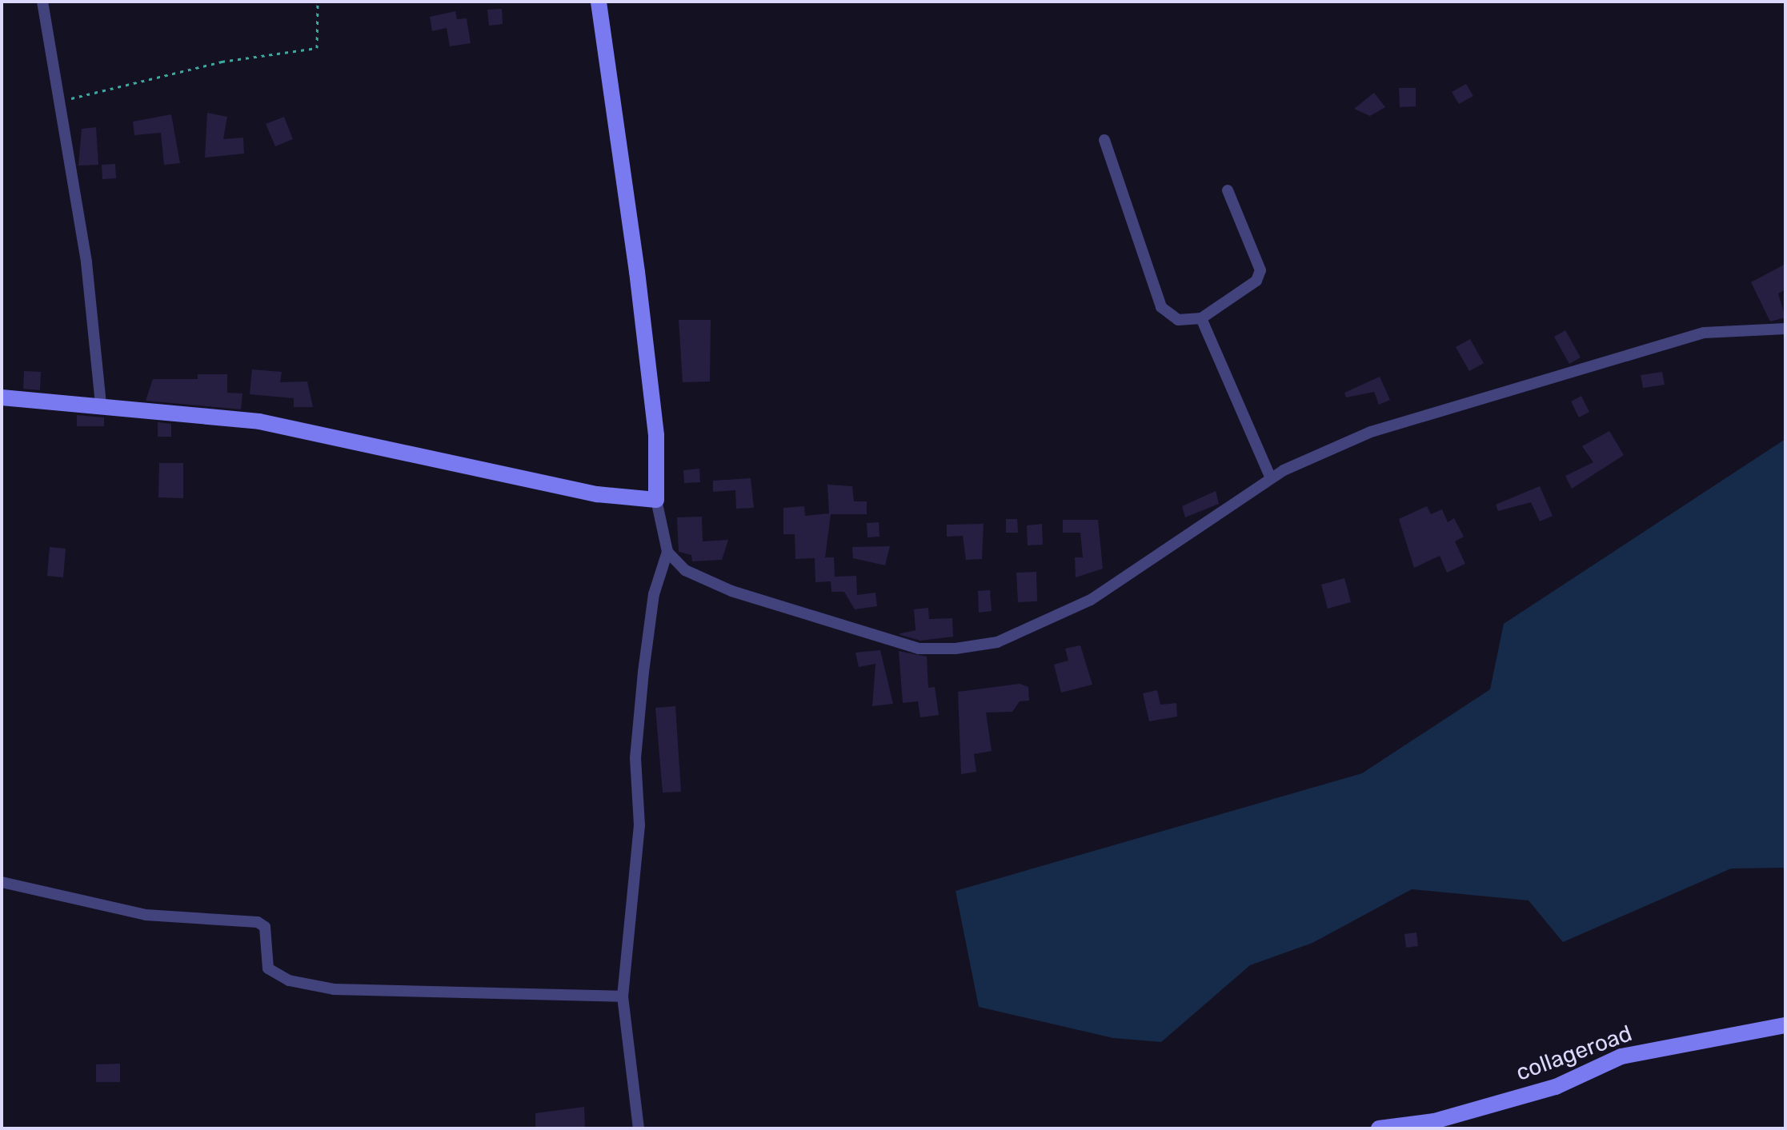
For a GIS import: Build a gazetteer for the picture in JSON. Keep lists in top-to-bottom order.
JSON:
{
  "streets": {
    "main road": ["collageroad"]
  }
}
